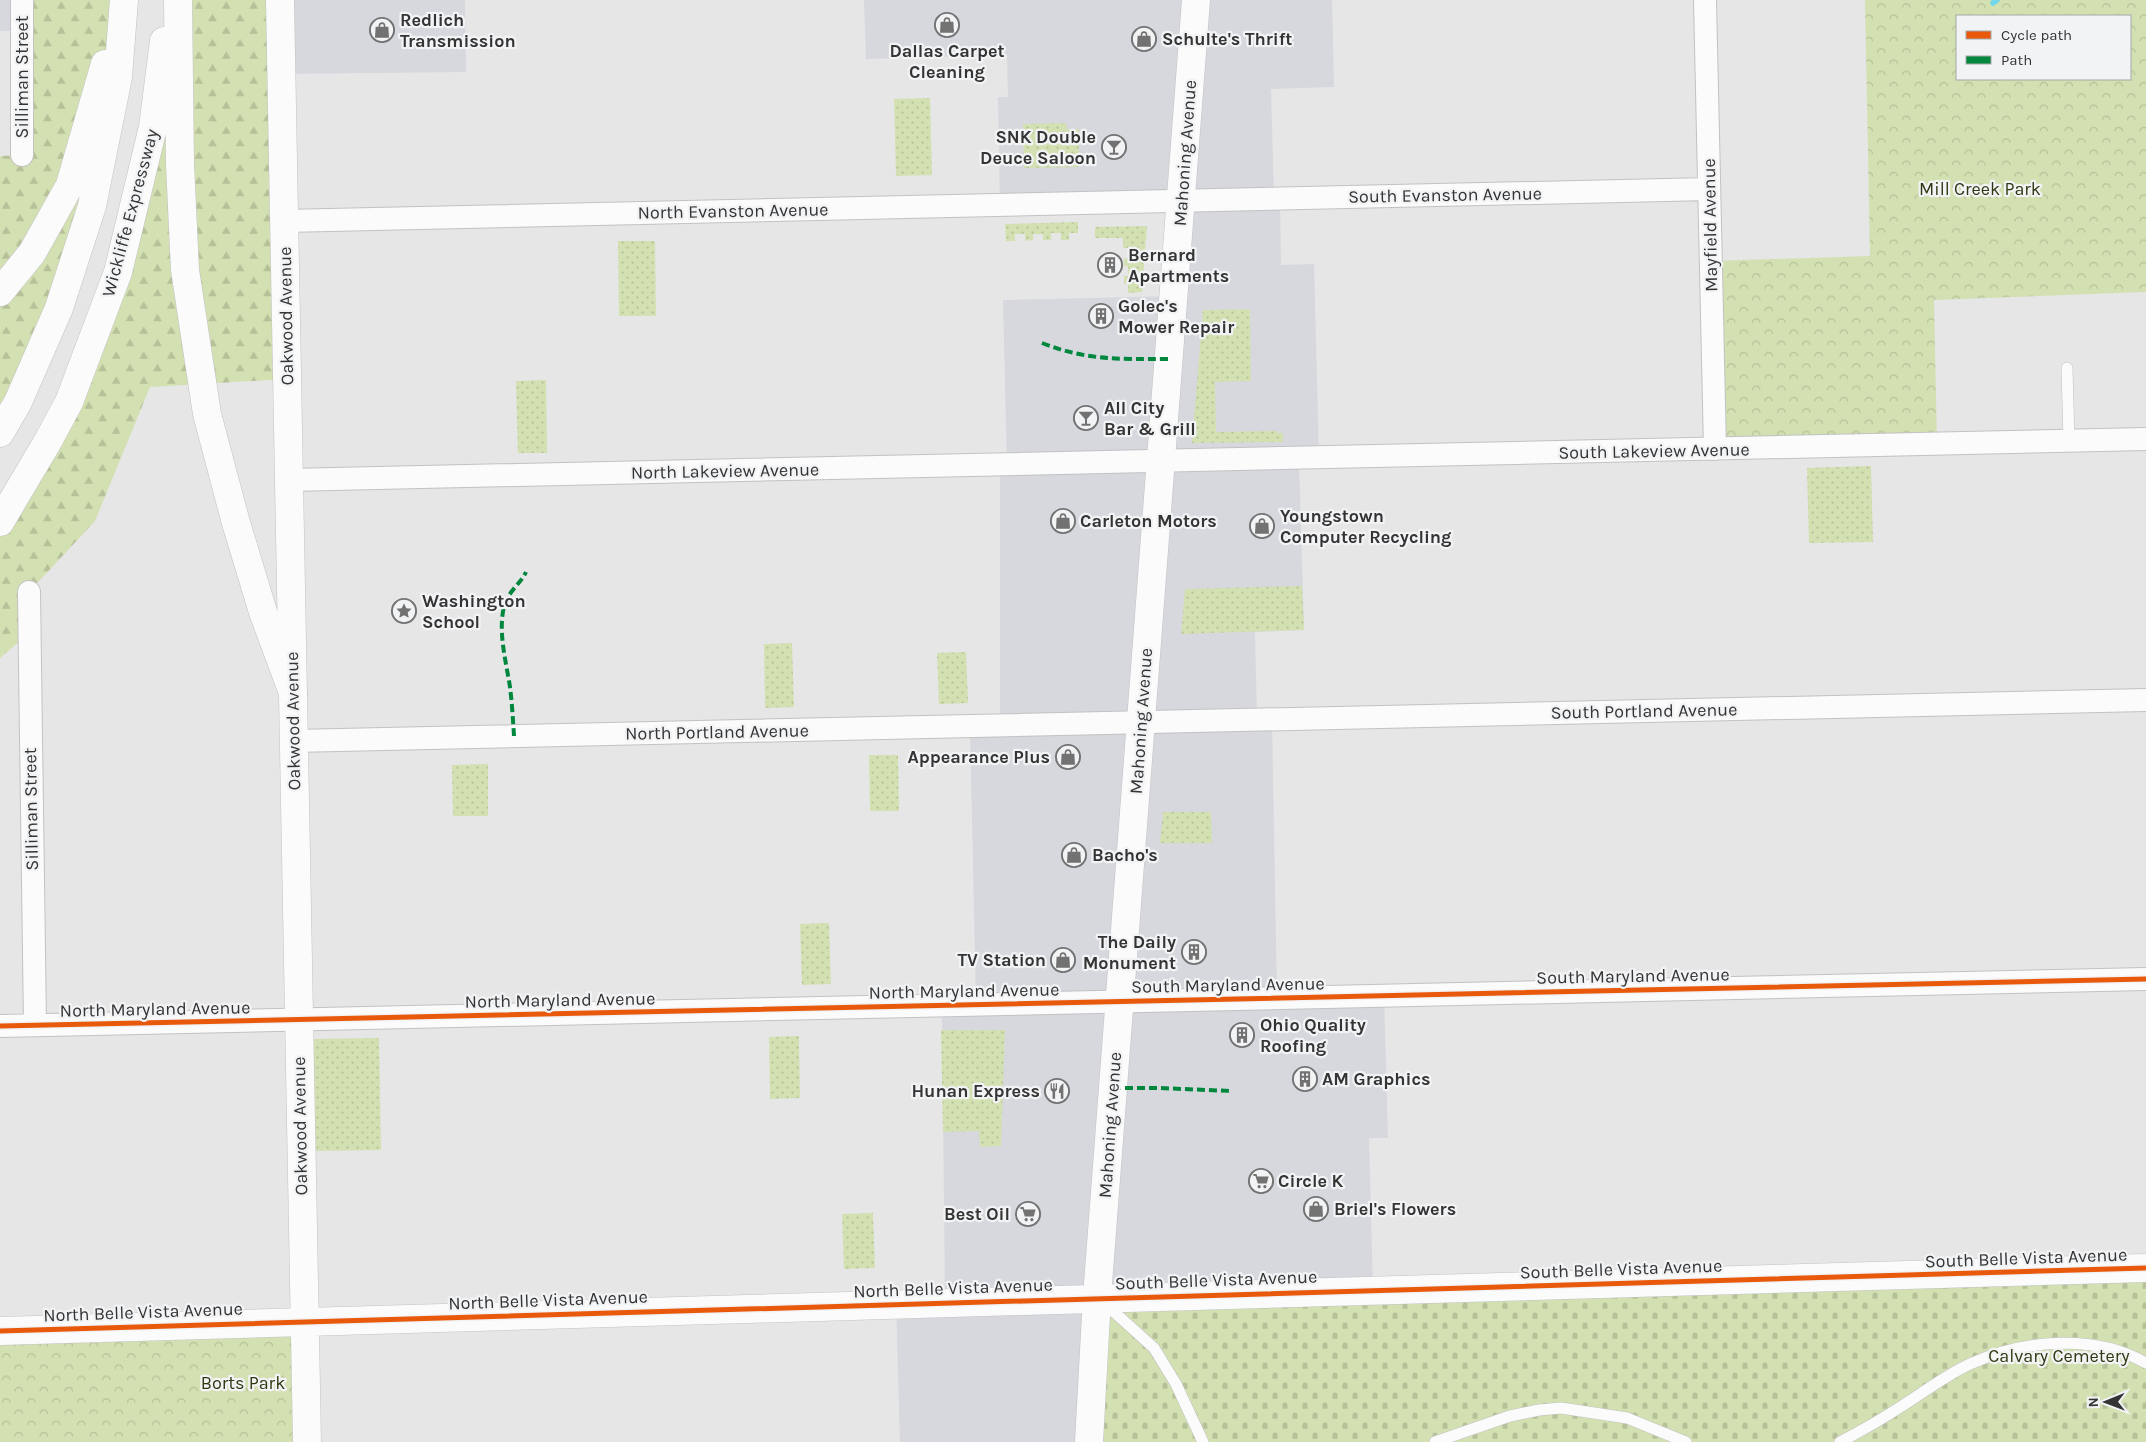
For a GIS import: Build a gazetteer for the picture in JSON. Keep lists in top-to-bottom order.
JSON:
{
  "streets": {
    "main road": [
      "Mahoning Avenue",
      "Wickliffe Expressway",
      "Oakwood Avenue",
      "South Belle Vista Avenue",
      "North Belle Vista Avenue"
    ],
    "street": [
      "Silliman Street",
      "South Evanston Avenue",
      "North Evanston Avenue",
      "Mayfield Avenue",
      "South Lakeview Avenue",
      "North Lakeview Avenue",
      "South Portland Avenue",
      "North Portland Avenue",
      "South Maryland Avenue",
      "North Maryland Avenue"
    ]
  },
  "crossings": [
    ["Silliman Street", "North Maryland Avenue"],
    ["Mahoning Avenue", "South Evanston Avenue"],
    ["Mahoning Avenue", "North Evanston Avenue"],
    ["Mahoning Avenue", "South Lakeview Avenue"],
    ["Mahoning Avenue", "North Lakeview Avenue"],
    ["Mahoning Avenue", "South Portland Avenue"],
    ["Mahoning Avenue", "North Portland Avenue"],
    ["Mahoning Avenue", "South Maryland Avenue"],
    ["Mahoning Avenue", "North Maryland Avenue"],
    ["Mahoning Avenue", "South Belle Vista Avenue"],
    ["Mahoning Avenue", "North Belle Vista Avenue"],
    ["South Evanston Avenue", "North Evanston Avenue"],
    ["South Evanston Avenue", "Mayfield Avenue"],
    ["North Evanston Avenue", "Oakwood Avenue"],
    ["Mayfield Avenue", "South Lakeview Avenue"],
    ["Oakwood Avenue", "North Lakeview Avenue"],
    ["Oakwood Avenue", "North Portland Avenue"],
    ["Oakwood Avenue", "North Maryland Avenue"],
    ["Oakwood Avenue", "North Belle Vista Avenue"],
    ["South Lakeview Avenue", "North Lakeview Avenue"],
    ["South Portland Avenue", "North Portland Avenue"],
    ["South Maryland Avenue", "North Maryland Avenue"],
    ["South Belle Vista Avenue", "North Belle Vista Avenue"]
  ],
  "parks": ["Mill Creek Park", "Calvary Cemetery", "Borts Park"],
  "places": {
    "shop": [
      "Dallas Carpet Cleaning",
      "Redlich Transmission",
      "Schulte's Thrift",
      "Carleton Motors",
      "Youngstown Computer Recycling",
      "Appearance Plus",
      "Bacho's",
      "TV Station",
      "Briel's Flowers"
    ],
    "bar": ["SNK Double Deuce Saloon", "All City Bar & Grill"],
    "building": [
      "Bernard Apartments",
      "Golec's Mower Repair",
      "The Daily Monument",
      "Ohio Quality Roofing",
      "AM Graphics"
    ],
    "place": ["Washington School"],
    "restaurant": ["Hunan Express"],
    "supermarket": ["Circle K", "Best Oil"]
  },
  "legend": ["Cycle path", "Path"],
  "north": "left"
}
